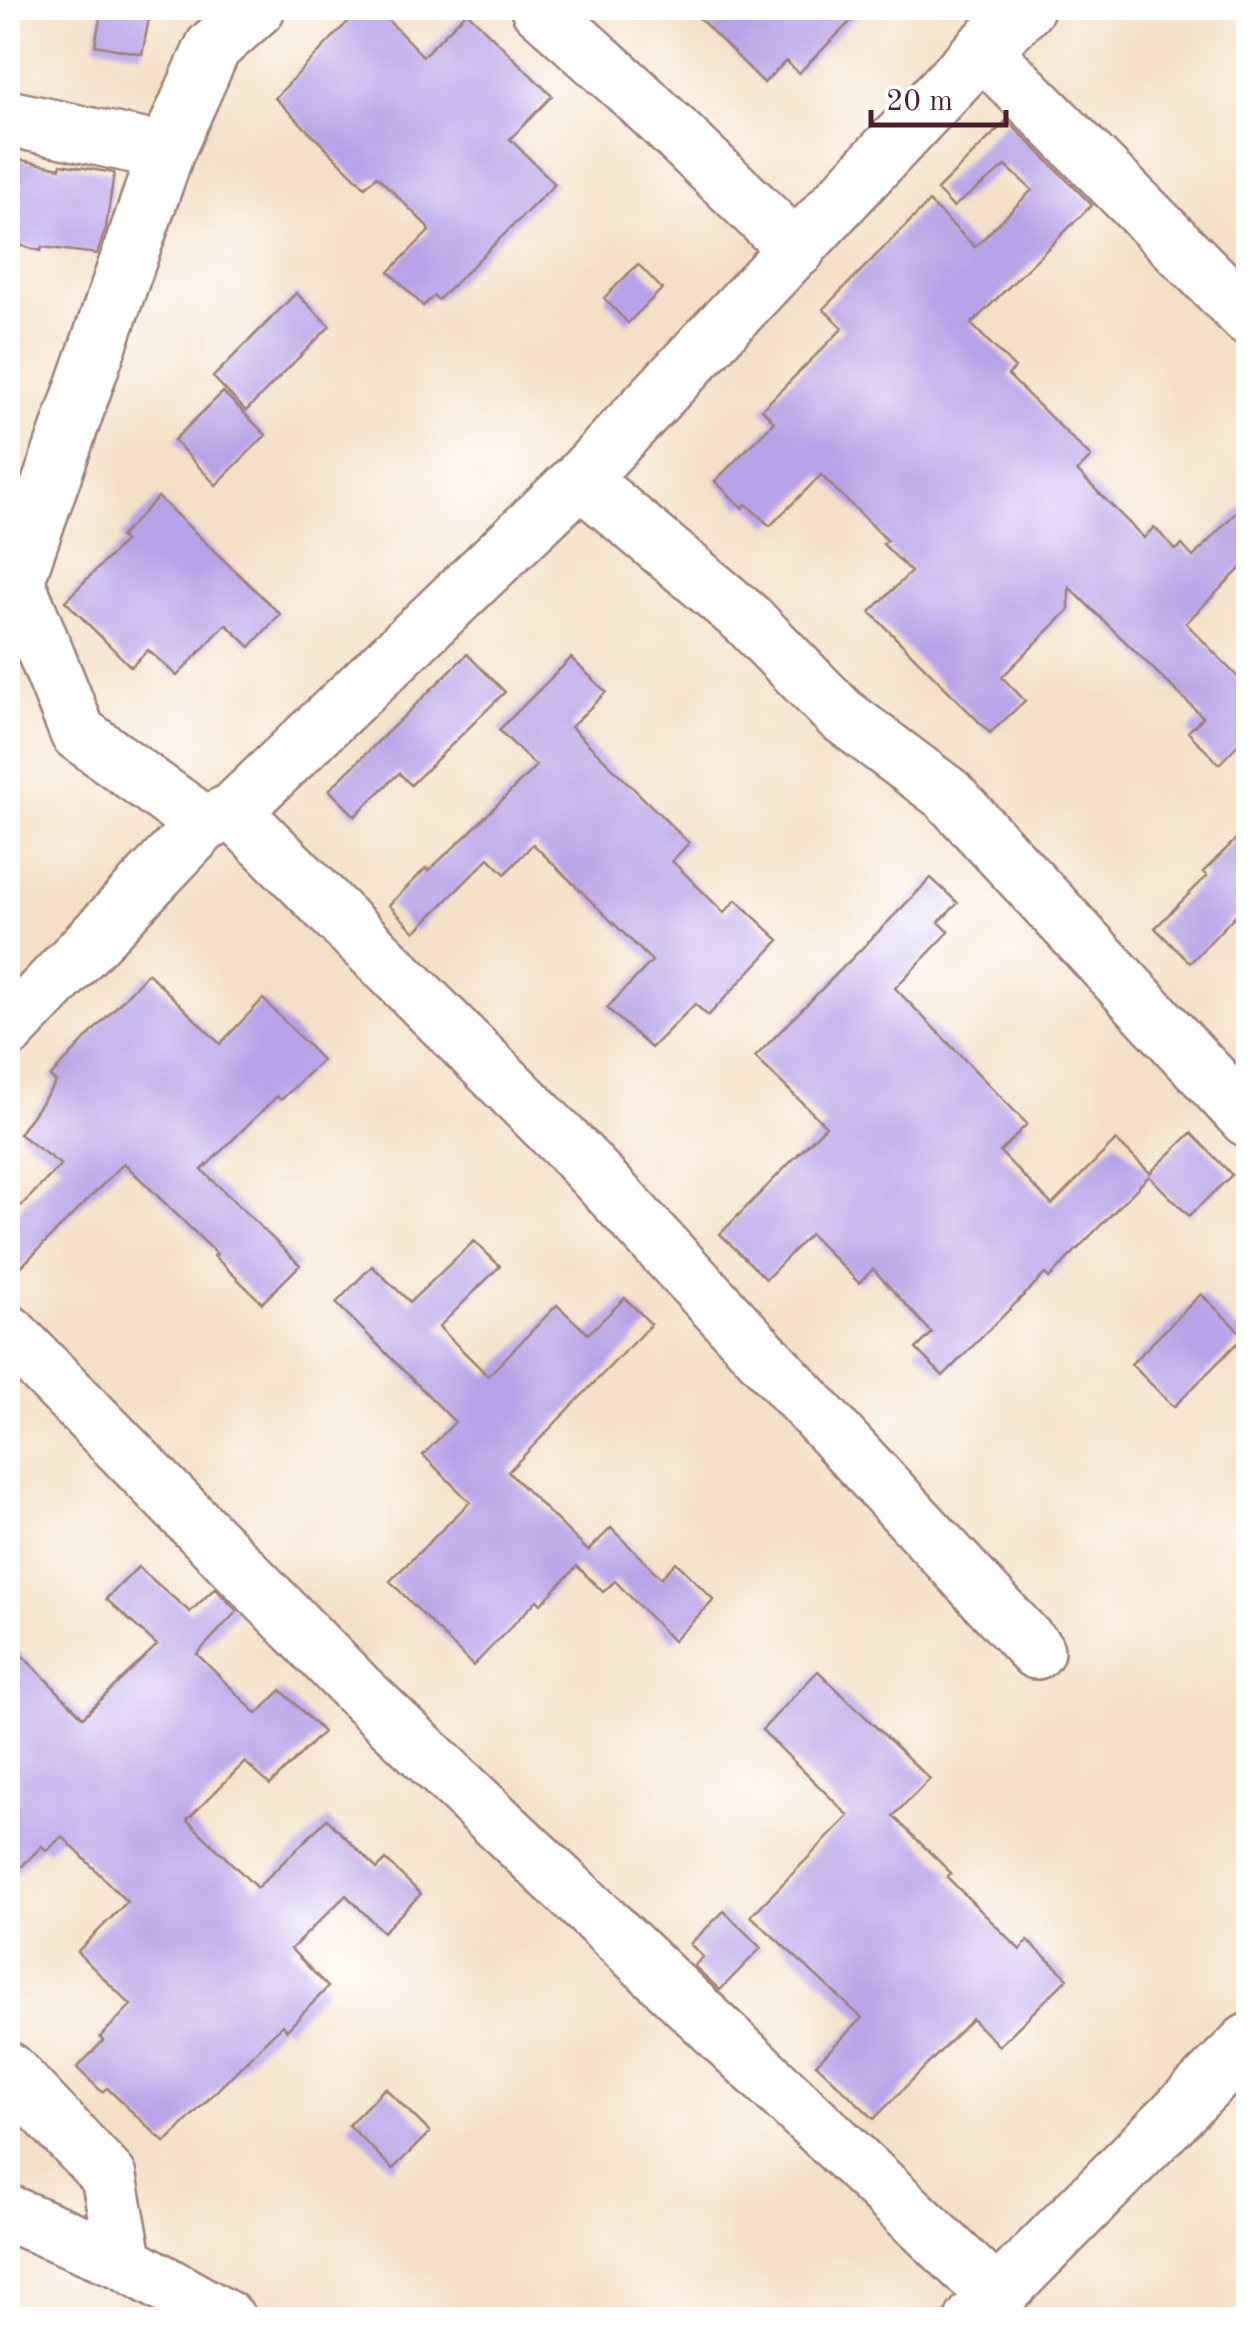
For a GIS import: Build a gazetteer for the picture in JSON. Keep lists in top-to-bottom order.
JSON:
{
  "scale_bar": "20 m"
}
